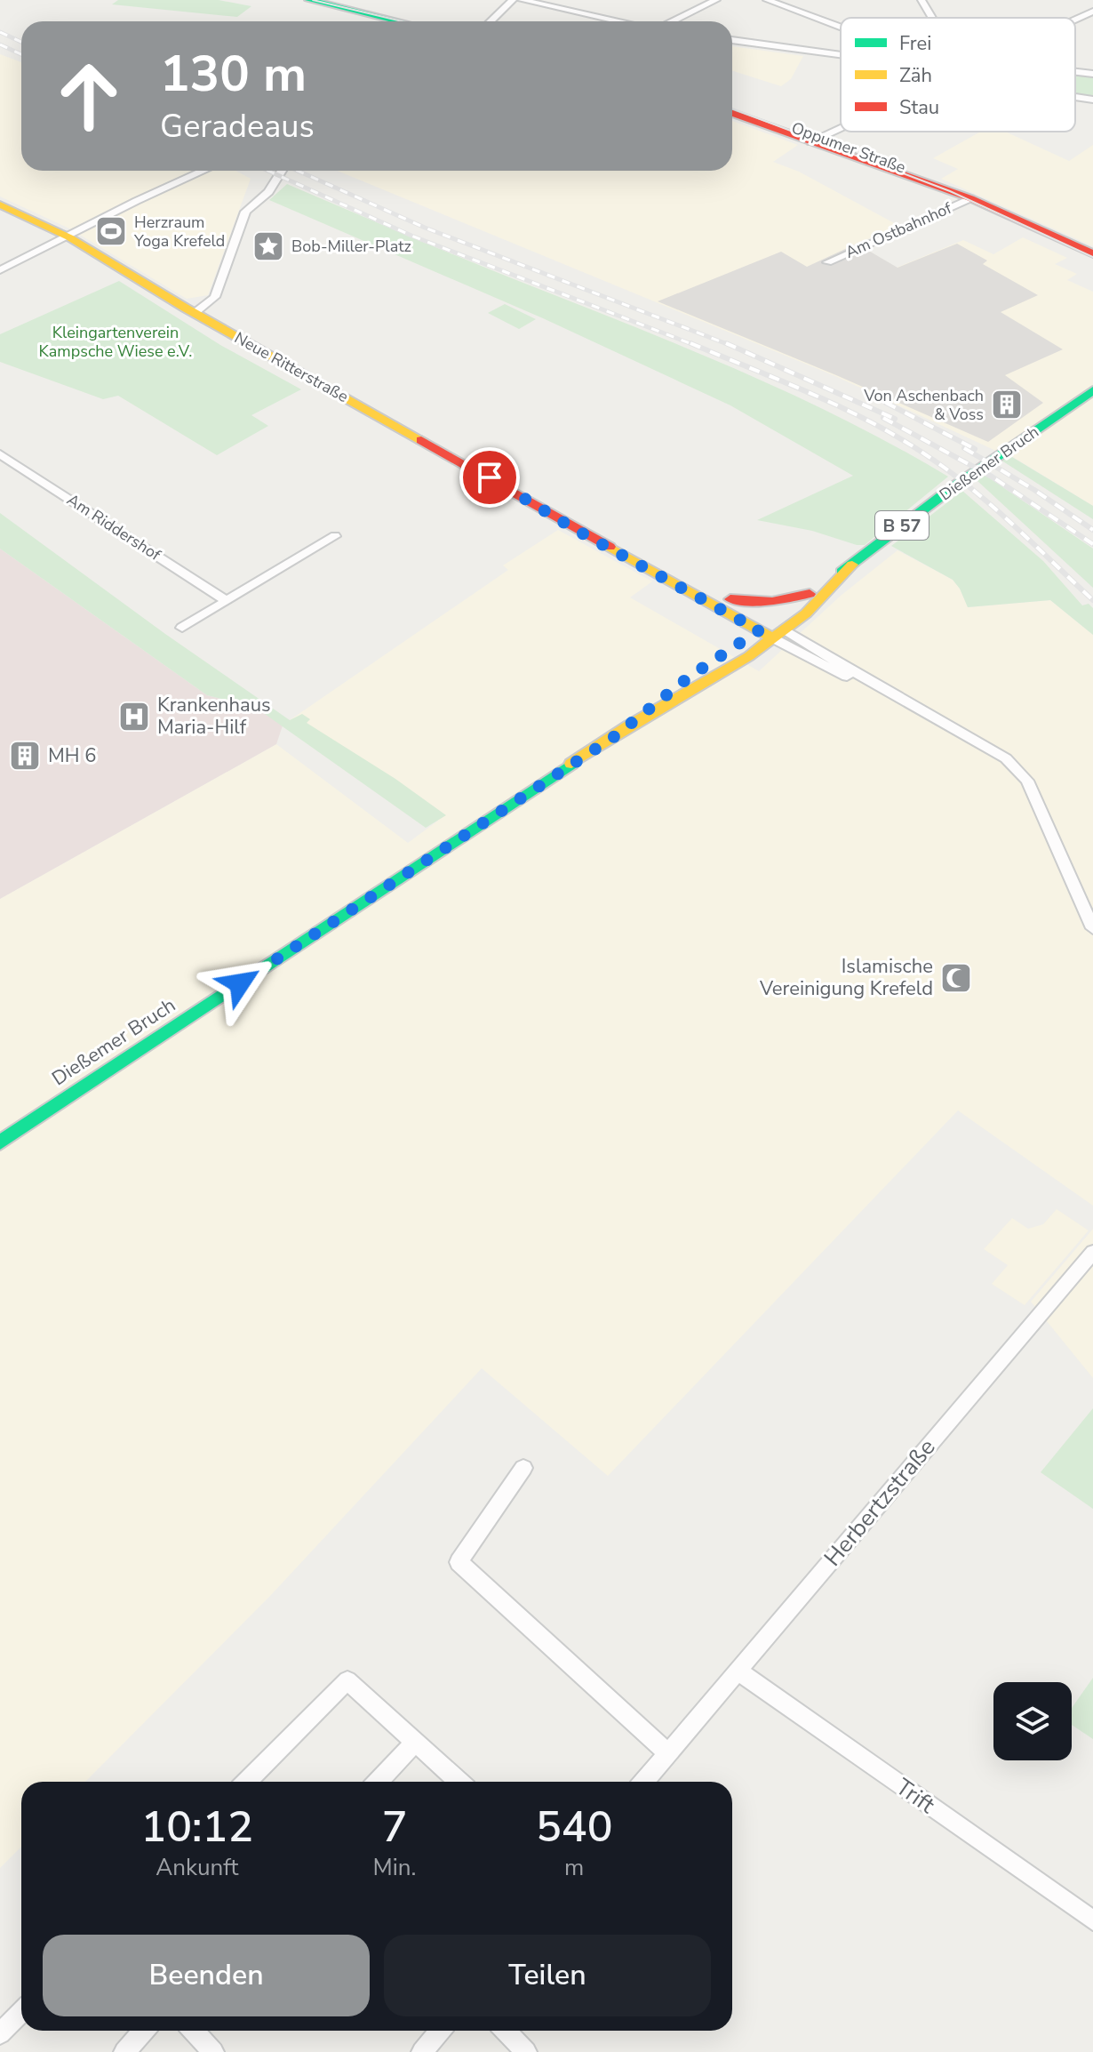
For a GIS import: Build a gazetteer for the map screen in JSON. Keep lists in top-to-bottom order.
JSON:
{
  "streets": {
    "main road": [
      "Oppumer Straße",
      "Neue Ritterstraße",
      "Dießemer Bruch",
      "B 57"
    ],
    "street": [
      "Am Ostbahnhof",
      "Am Riddershof",
      "Herbertzstraße",
      "Trift"
    ]
  },
  "crossings": [
    ["Oppumer Straße", "Am Ostbahnhof"],
    ["Neue Ritterstraße", "Dießemer Bruch"],
    ["Herbertzstraße", "Trift"]
  ],
  "parks": ["Kleingartenverein Kampsche Wiese e.V."],
  "places": {
    "sports": ["Herzraum Yoga Krefeld"],
    "place": ["Bob-Miller-Platz"],
    "building": ["Von Aschenbach & Voss", "MH 6"],
    "hospital": ["Krankenhaus Maria-Hilf"],
    "mosque": ["Islamische Vereinigung Krefeld"]
  },
  "legend": ["Frei", "Zäh", "Stau"],
  "page": {
    "turn": ["130 m", "Geradeaus"],
    "eta": [
      "10:12",
      "Ankunft",
      "7",
      "Min.",
      "540",
      "m"
    ],
    "buttons": ["Beenden", "Teilen"]
  }
}
